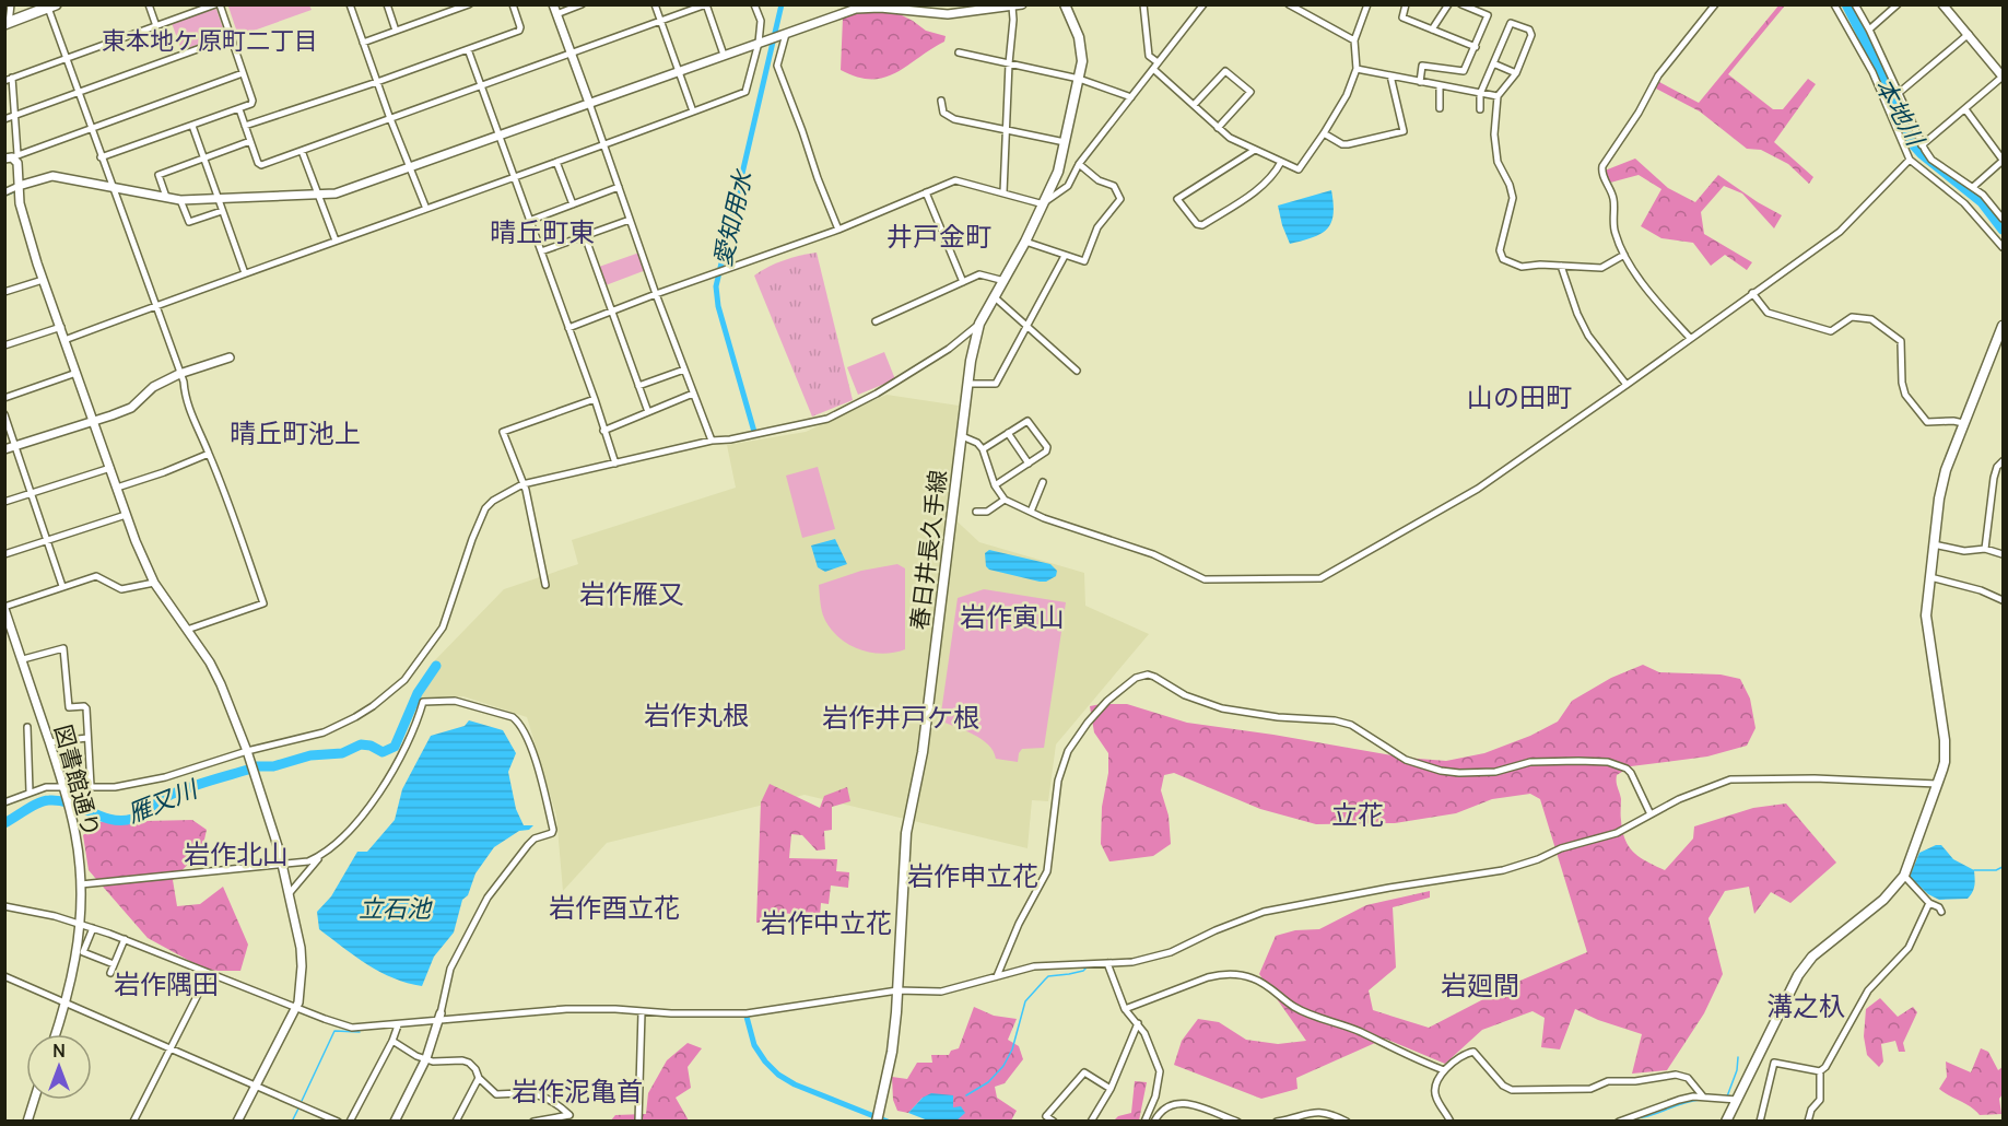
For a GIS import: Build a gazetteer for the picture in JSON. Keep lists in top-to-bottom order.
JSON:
{
  "streets": {
    "main road": ["春日井長久手線"],
    "street": ["図書館通り"]
  },
  "districts": [
    "東本地ケ原町二丁目",
    "晴丘町東",
    "井戸金町",
    "山の田町",
    "晴丘町池上",
    "岩作雁又",
    "岩作寅山",
    "岩作丸根",
    "岩作井戸ケ根",
    "立花",
    "岩作北山",
    "岩作申立花",
    "岩作酉立花",
    "岩作中立花",
    "岩作隅田",
    "岩廻間",
    "溝之杁",
    "岩作泥亀首"
  ],
  "water": [
    "本地川",
    "愛知用水",
    "雁又川",
    "立石池"
  ],
  "north": "top"
}
